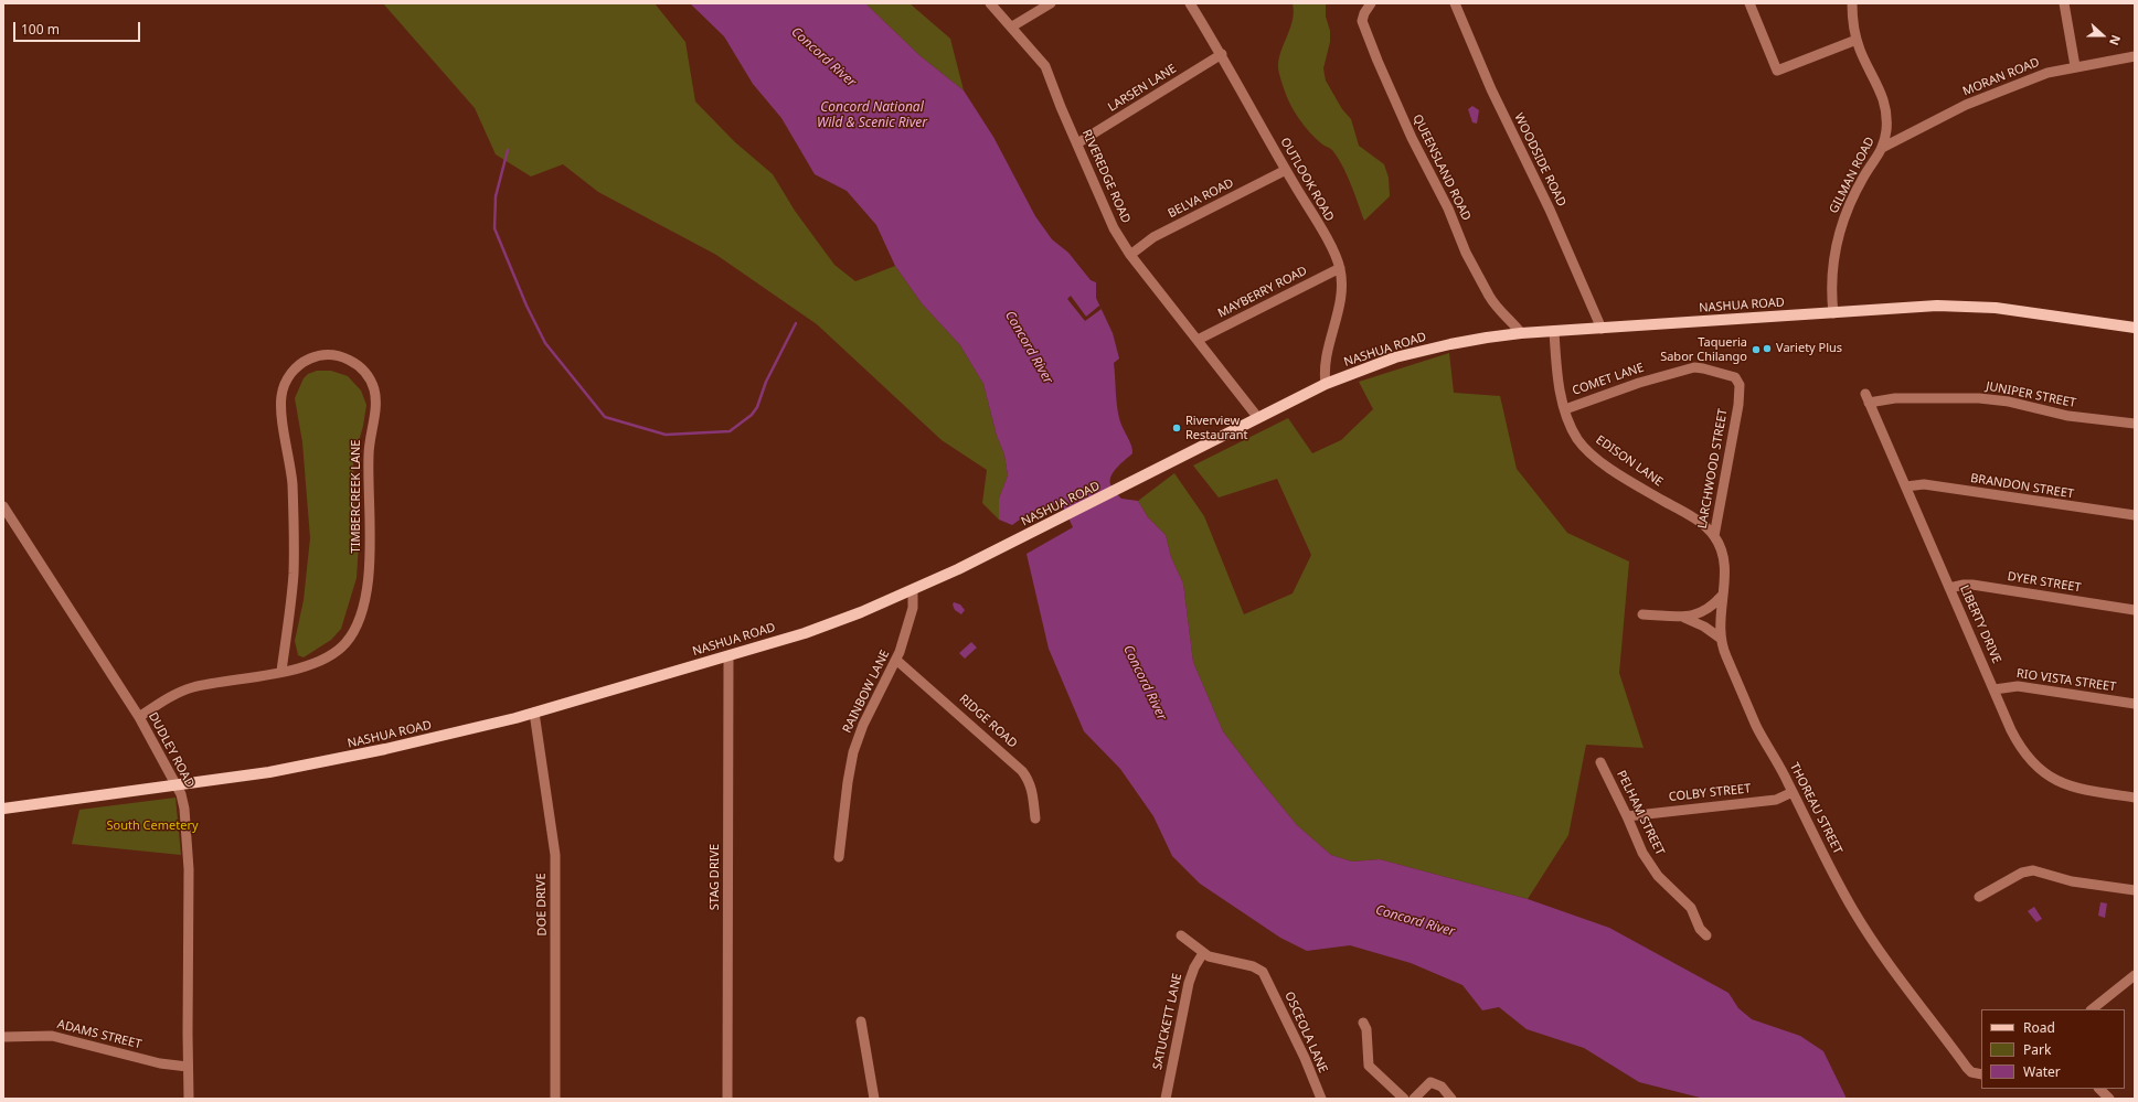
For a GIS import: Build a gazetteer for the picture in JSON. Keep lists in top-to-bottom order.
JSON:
{
  "streets": {
    "main road": ["NASHUA ROAD"],
    "street": [
      "MORAN ROAD",
      "LARSEN LANE",
      "WOODSIDE ROAD",
      "QUEENSLAND ROAD",
      "GILMAN ROAD",
      "RIVEREDGE ROAD",
      "OUTLOOK ROAD",
      "BELVA ROAD",
      "MAYBERRY ROAD",
      "COMET LANE",
      "JUNIPER STREET",
      "EDISON LANE",
      "LARCHWOOD STREET",
      "BRANDON STREET",
      "TIMBERCREEK LANE",
      "DYER STREET",
      "LIBERTY DRIVE",
      "RIO VISTA STREET",
      "RAINBOW LANE",
      "RIDGE ROAD",
      "DUDLEY ROAD",
      "COLBY STREET",
      "THOREAU STREET",
      "PELHAM STREET",
      "STAG DRIVE",
      "DOE DRIVE",
      "SATUCKETT LANE",
      "OSCEOLA LANE",
      "ADAMS STREET"
    ]
  },
  "crossings": [
    ["MORAN ROAD", "GILMAN ROAD"],
    ["LARSEN LANE", "RIVEREDGE ROAD"],
    ["LARSEN LANE", "OUTLOOK ROAD"],
    ["WOODSIDE ROAD", "NASHUA ROAD"],
    ["QUEENSLAND ROAD", "NASHUA ROAD"],
    ["GILMAN ROAD", "NASHUA ROAD"],
    ["RIVEREDGE ROAD", "BELVA ROAD"],
    ["RIVEREDGE ROAD", "MAYBERRY ROAD"],
    ["RIVEREDGE ROAD", "NASHUA ROAD"],
    ["OUTLOOK ROAD", "BELVA ROAD"],
    ["OUTLOOK ROAD", "MAYBERRY ROAD"],
    ["OUTLOOK ROAD", "NASHUA ROAD"],
    ["NASHUA ROAD", "EDISON LANE"],
    ["NASHUA ROAD", "RAINBOW LANE"],
    ["NASHUA ROAD", "DUDLEY ROAD"],
    ["NASHUA ROAD", "STAG DRIVE"],
    ["NASHUA ROAD", "DOE DRIVE"],
    ["COMET LANE", "EDISON LANE"],
    ["COMET LANE", "LARCHWOOD STREET"],
    ["JUNIPER STREET", "LIBERTY DRIVE"],
    ["EDISON LANE", "LARCHWOOD STREET"],
    ["LARCHWOOD STREET", "THOREAU STREET"],
    ["BRANDON STREET", "LIBERTY DRIVE"],
    ["TIMBERCREEK LANE", "DUDLEY ROAD"],
    ["DYER STREET", "LIBERTY DRIVE"],
    ["LIBERTY DRIVE", "RIO VISTA STREET"],
    ["RAINBOW LANE", "RIDGE ROAD"],
    ["DUDLEY ROAD", "ADAMS STREET"],
    ["COLBY STREET", "THOREAU STREET"],
    ["COLBY STREET", "PELHAM STREET"],
    ["SATUCKETT LANE", "OSCEOLA LANE"]
  ],
  "water": ["Concord River", "Concord National Wild & Scenic River"],
  "parks": ["South Cemetery"],
  "places": ["Variety Plus", "Taqueria Sabor Chilango", "Riverview Restaurant"],
  "legend": ["Road", "Park", "Water"],
  "scale_bar": "100 m",
  "north": "right"
}
